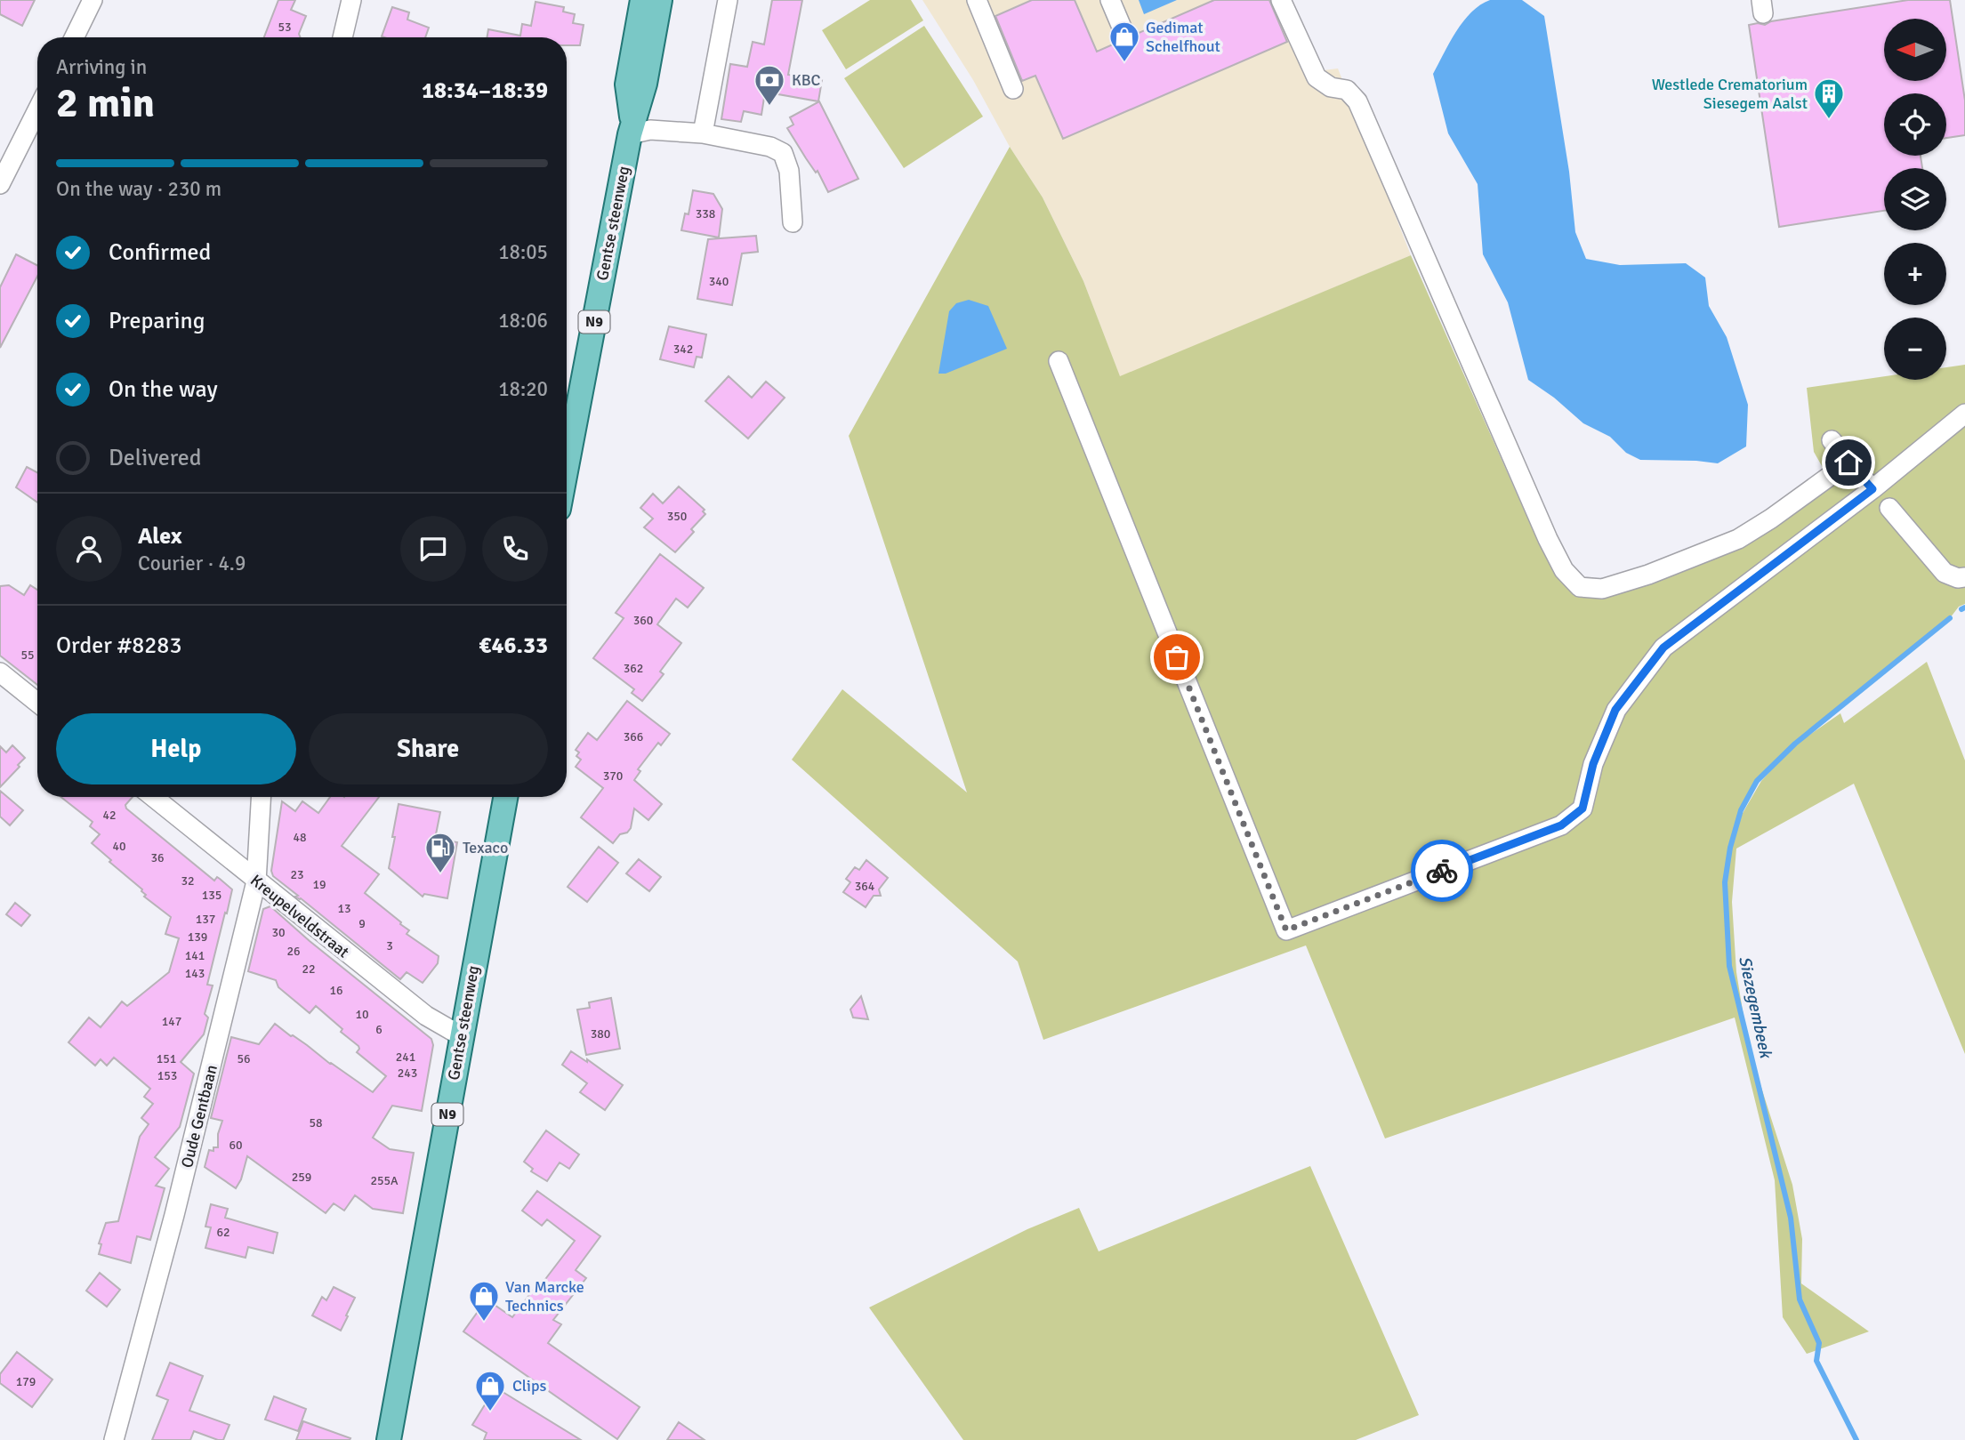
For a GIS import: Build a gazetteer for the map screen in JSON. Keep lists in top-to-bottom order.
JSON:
{
  "streets": {
    "main road": ["Gentse steenweg", "N9"],
    "street": ["Kreupelveldstraat", "Oude Gentbaan"]
  },
  "crossings": [
    ["Gentse steenweg", "Kreupelveldstraat"],
    ["Kreupelveldstraat", "Oude Gentbaan"]
  ],
  "water": ["Siezegembeek"],
  "places": {
    "shop": ["Gedimat Schelfhout", "Van Marcke Technics", "Clips"],
    "bank": ["KBC"],
    "building": ["Westlede Crematorium Siesegem Aalst"],
    "fuel station": ["Texaco"]
  },
  "house_numbers": [
    "53",
    "338",
    "340",
    "342",
    "350",
    "360",
    "55",
    "362",
    "366",
    "370",
    "42",
    "48",
    "40",
    "36",
    "23",
    "32",
    "19",
    "364",
    "135",
    "13",
    "137",
    "9",
    "30",
    "139",
    "3",
    "26",
    "141",
    "22",
    "143",
    "16",
    "10",
    "147",
    "6",
    "380",
    "241",
    "151",
    "56",
    "243",
    "153",
    "58",
    "60",
    "259",
    "255A",
    "62",
    "179"
  ],
  "north": "left",
  "page": {
    "map_buttons": ["+", "−"],
    "heading": ["2 min", "Arriving in", "18:34–18:39"],
    "panel": [
      "Alex",
      "Courier · 4.9",
      "Order #8283",
      "€46.33"
    ],
    "bar": "On the way · 230 m",
    "list": [
      ["Confirmed", "18:05"],
      ["Preparing", "18:06"],
      ["On the way", "18:20"],
      "Delivered"
    ],
    "buttons": ["Help", "Share"]
  }
}
